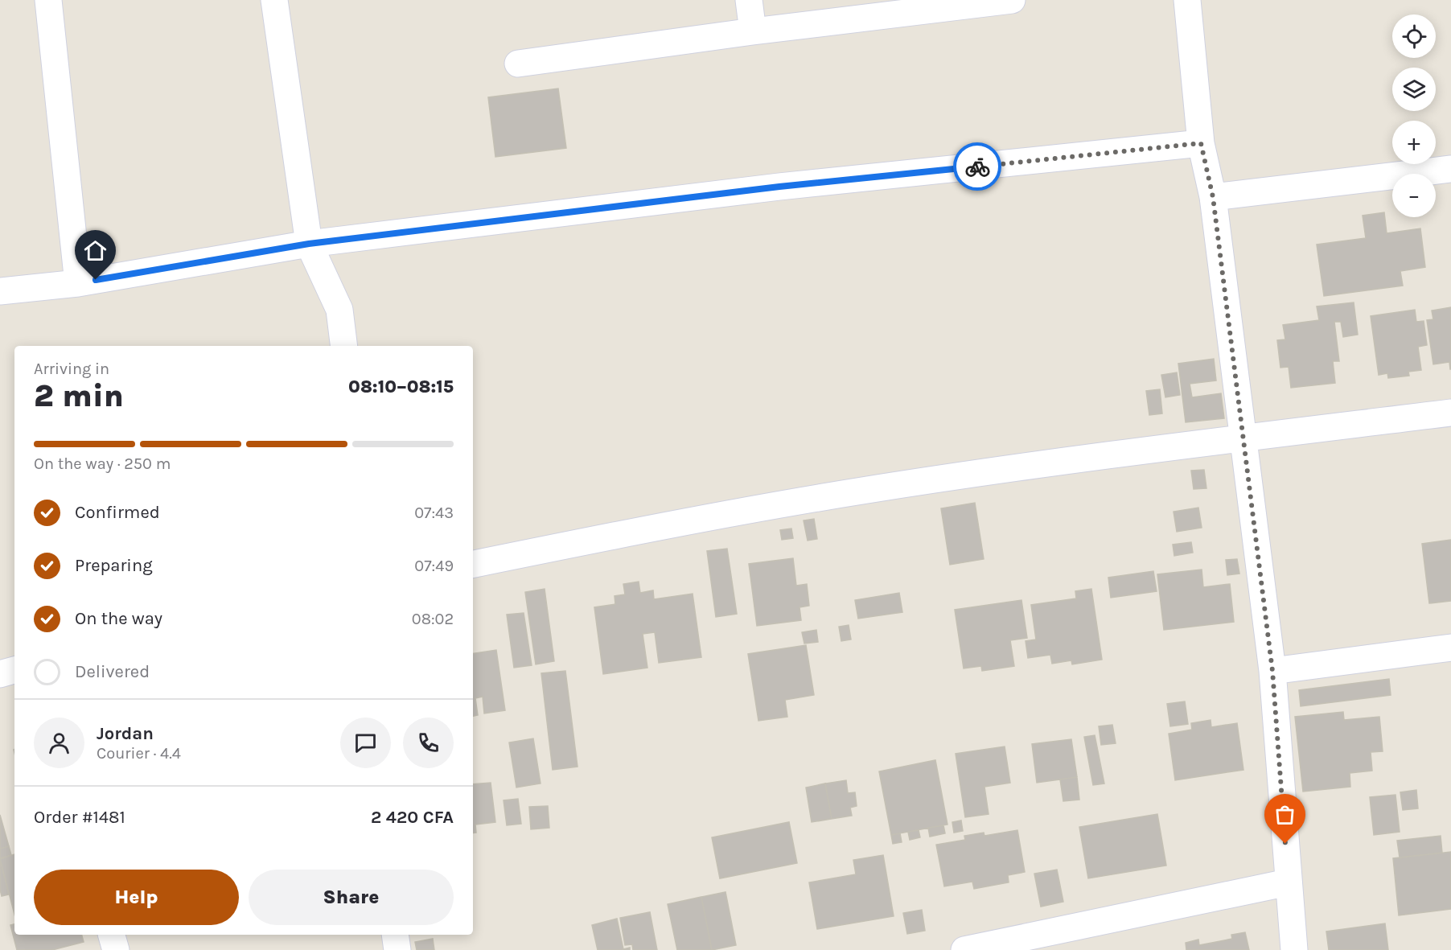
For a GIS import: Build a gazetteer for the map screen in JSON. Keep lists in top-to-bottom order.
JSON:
{
  "page": {
    "map_buttons": ["+", "−"],
    "heading": ["2 min", "Arriving in", "08:10–08:15"],
    "panel": [
      "Jordan",
      "Courier · 4.4",
      "Order #1481",
      "2 420 CFA"
    ],
    "bar": "On the way · 250 m",
    "list": [
      ["Confirmed", "07:43"],
      ["Preparing", "07:49"],
      ["On the way", "08:02"],
      "Delivered"
    ],
    "buttons": ["Help", "Share"]
  }
}
